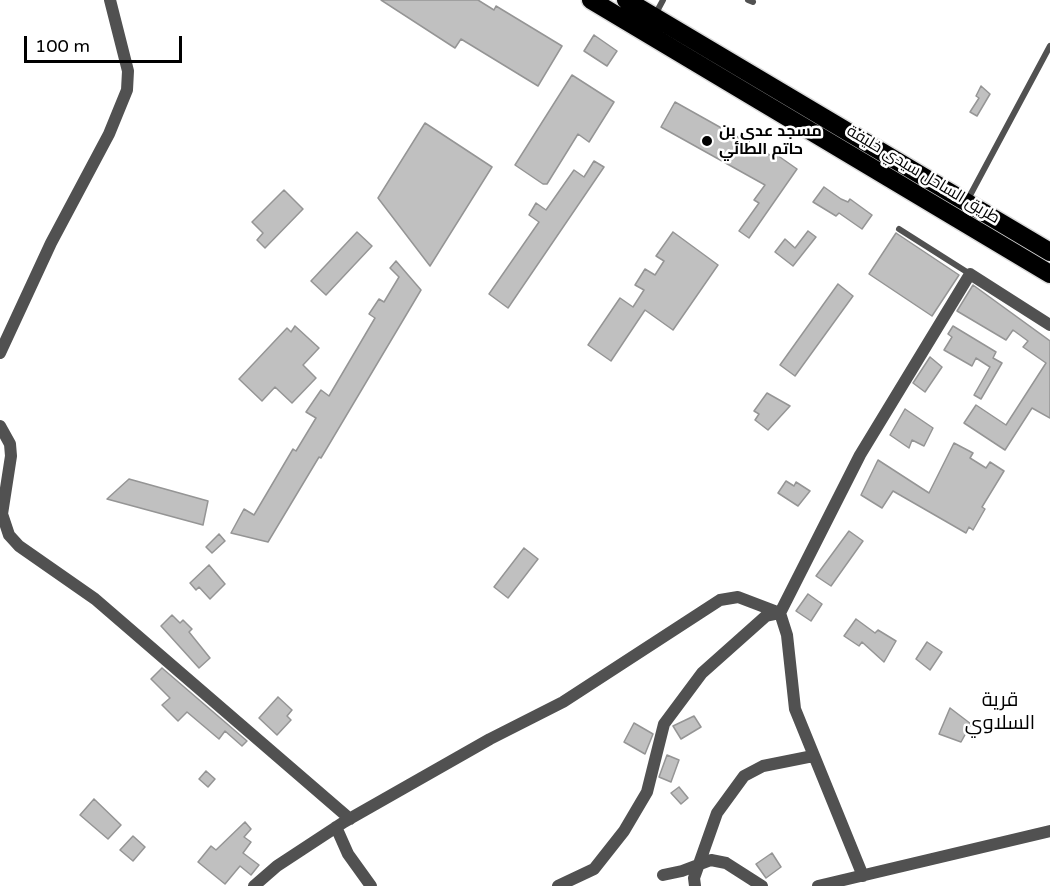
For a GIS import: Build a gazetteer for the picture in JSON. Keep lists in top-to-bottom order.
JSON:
{
  "streets": {
    "highway": ["طريق الساحل سيدي خليفة"]
  },
  "districts": ["قرية السلاوي"],
  "places": ["مسجد عدي بن حاتم الطائي"],
  "scale_bar": "100 m"
}
